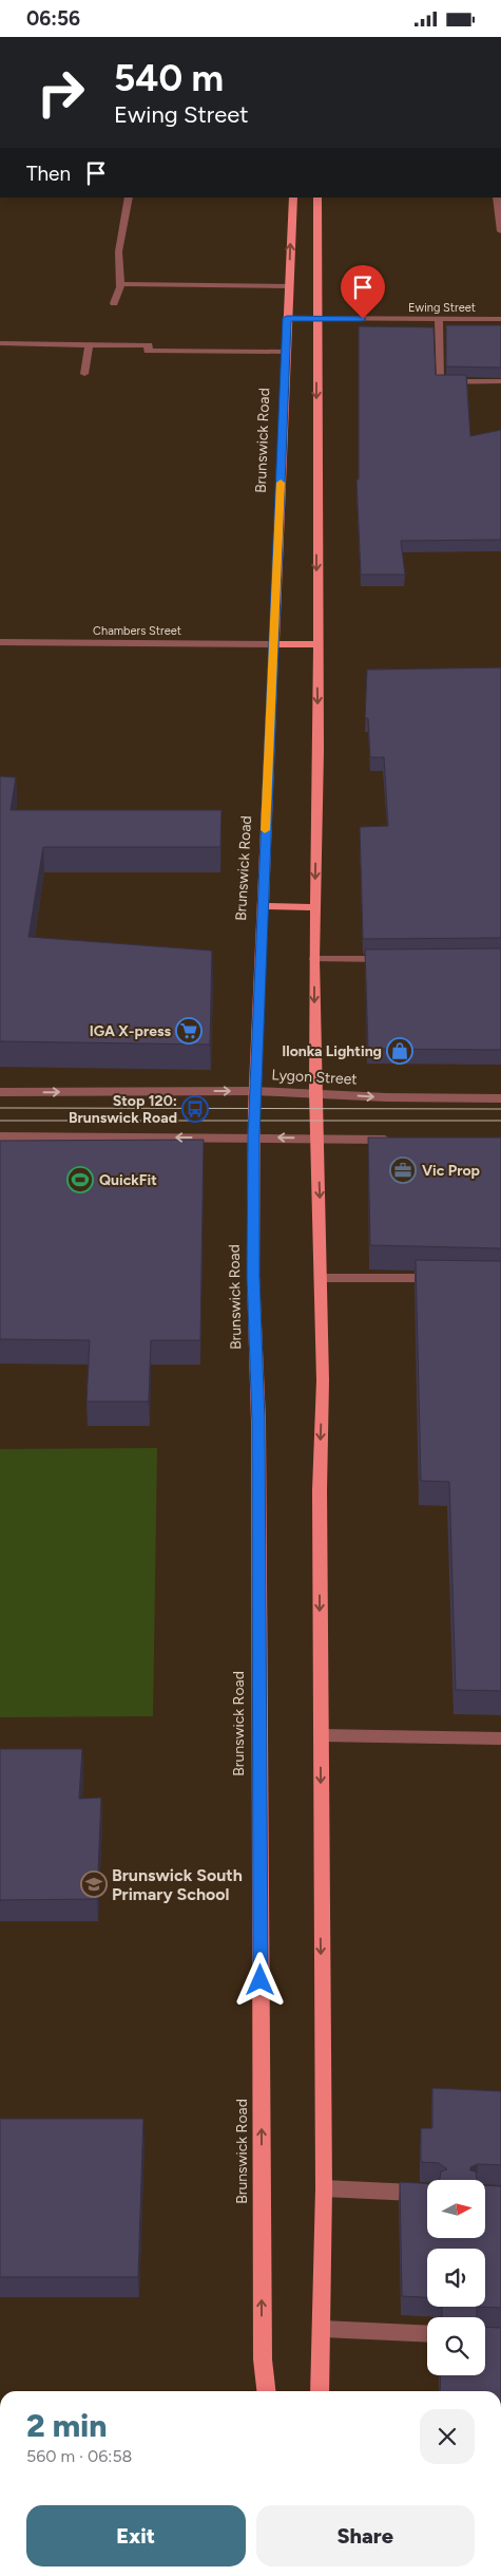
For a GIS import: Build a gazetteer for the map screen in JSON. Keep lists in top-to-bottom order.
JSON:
{
  "streets": {
    "main road": ["Brunswick Road"],
    "street": ["Ewing Street", "Chambers Street", "Lygon Street"]
  },
  "crossings": [
    ["Ewing Street", "Brunswick Road"],
    ["Brunswick Road", "Chambers Street"],
    ["Brunswick Road", "Lygon Street"]
  ],
  "places": {
    "supermarket": ["IGA X-press"],
    "shop": ["Ilonka Lighting"],
    "bus stop": ["Stop 120: Brunswick Road"],
    "office": ["Vic Prop"],
    "sports": ["QuickFit"],
    "school or university": ["Brunswick South Primary School"]
  },
  "north": "right",
  "page": {
    "status": "06:56",
    "turn": ["540 m", "Ewing Street"],
    "then": "Then",
    "heading": ["2 min", "560 m · 06:58"],
    "buttons": ["Exit", "Share"]
  }
}
